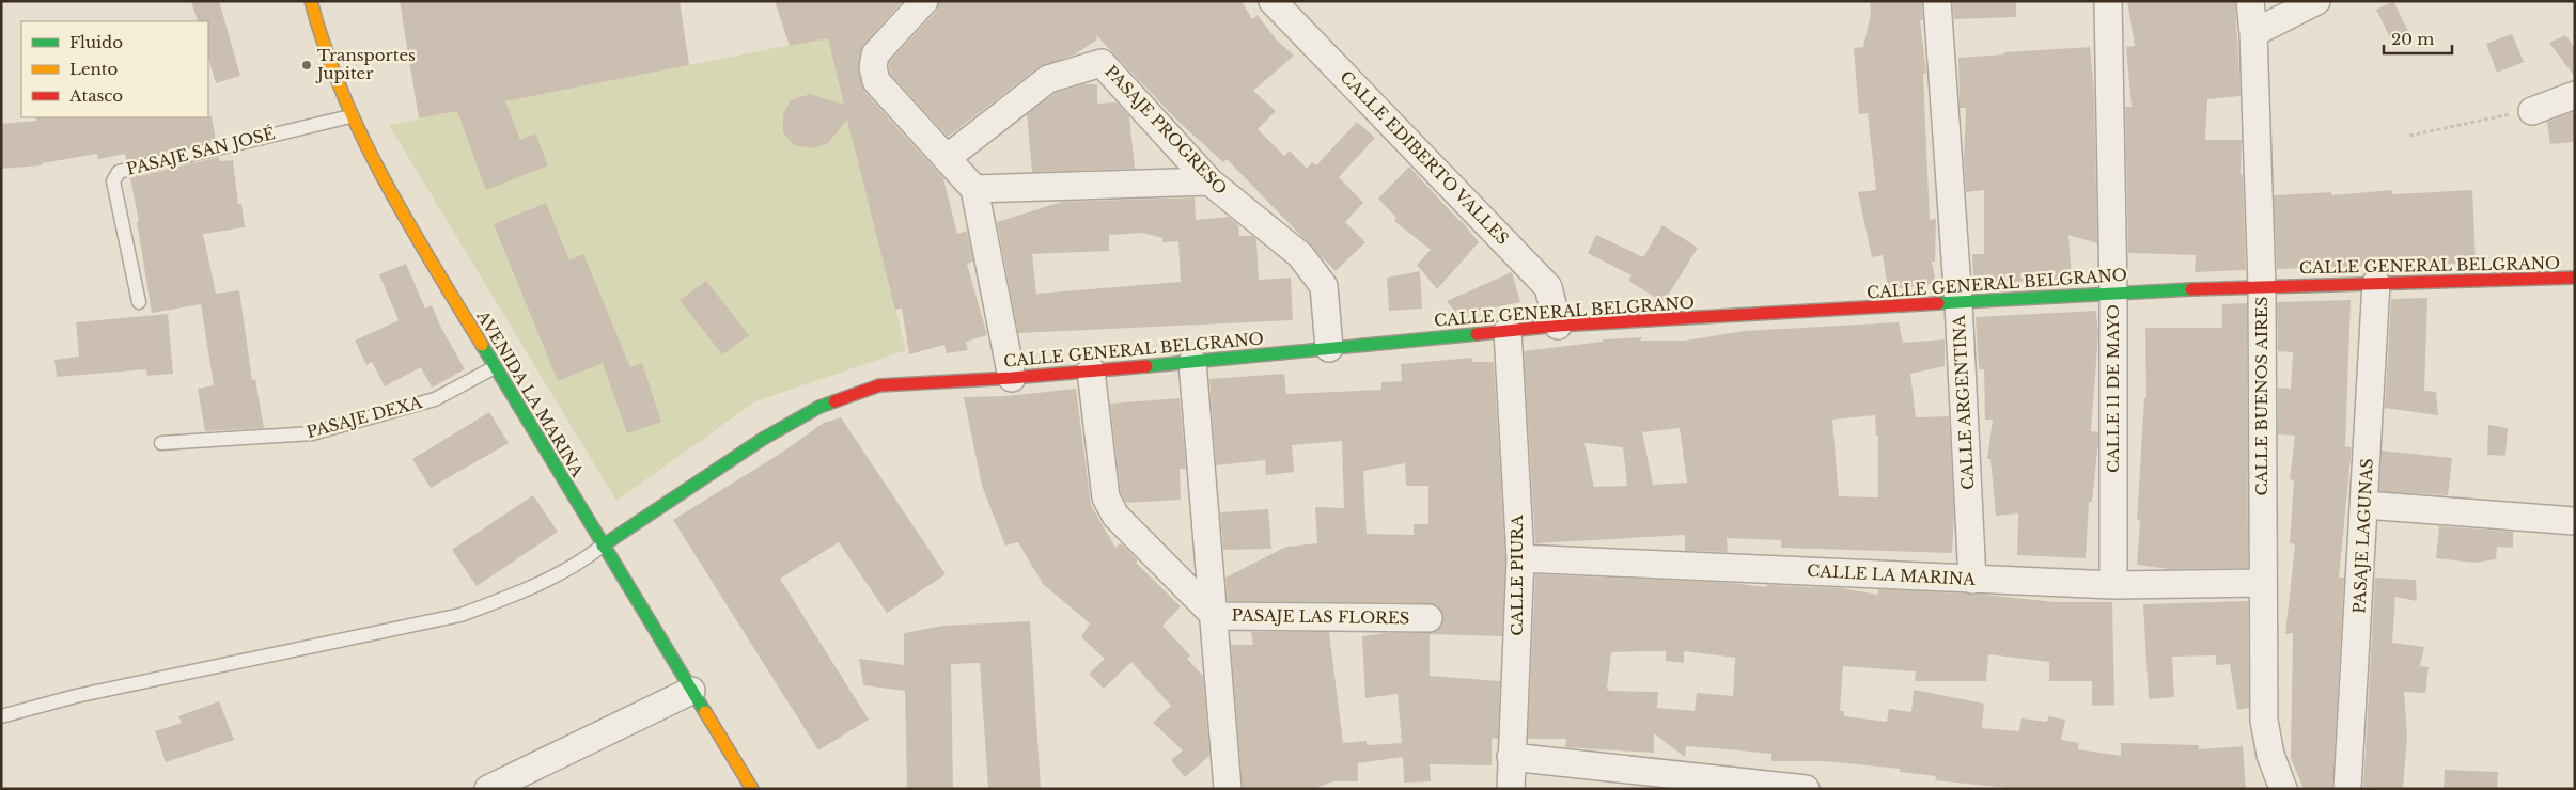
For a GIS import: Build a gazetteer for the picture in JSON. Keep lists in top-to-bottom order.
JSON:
{
  "streets": {
    "street": [
      "PASAJE PROGRESO",
      "CALLE EDIBERTO VALLES",
      "CALLE GENERAL BELGRANO",
      "CALLE 11 DE MAYO",
      "AVENIDA LA MARINA",
      "CALLE BUENOS AIRES",
      "CALLE ARGENTINA",
      "PASAJE LAGUNAS",
      "CALLE PIURA",
      "CALLE LA MARINA",
      "PASAJE LAS FLORES"
    ],
    "lane": ["PASAJE SAN JOSÉ", "PASAJE DEXA"]
  },
  "crossings": [
    ["PASAJE PROGRESO", "CALLE GENERAL BELGRANO"],
    ["PASAJE SAN JOSÉ", "AVENIDA LA MARINA"],
    ["CALLE EDIBERTO VALLES", "CALLE GENERAL BELGRANO"],
    ["CALLE GENERAL BELGRANO", "CALLE 11 DE MAYO"],
    ["CALLE GENERAL BELGRANO", "AVENIDA LA MARINA"],
    ["CALLE GENERAL BELGRANO", "CALLE BUENOS AIRES"],
    ["CALLE GENERAL BELGRANO", "CALLE ARGENTINA"],
    ["CALLE GENERAL BELGRANO", "PASAJE LAGUNAS"],
    ["CALLE GENERAL BELGRANO", "CALLE PIURA"],
    ["CALLE GENERAL BELGRANO", "PASAJE LAS FLORES"],
    ["CALLE 11 DE MAYO", "CALLE LA MARINA"],
    ["AVENIDA LA MARINA", "PASAJE DEXA"],
    ["CALLE BUENOS AIRES", "CALLE LA MARINA"],
    ["CALLE ARGENTINA", "CALLE LA MARINA"],
    ["CALLE PIURA", "CALLE LA MARINA"]
  ],
  "places": ["Transportes Jupiter"],
  "legend": ["Fluido", "Lento", "Atasco"],
  "scale_bar": "20 m"
}
